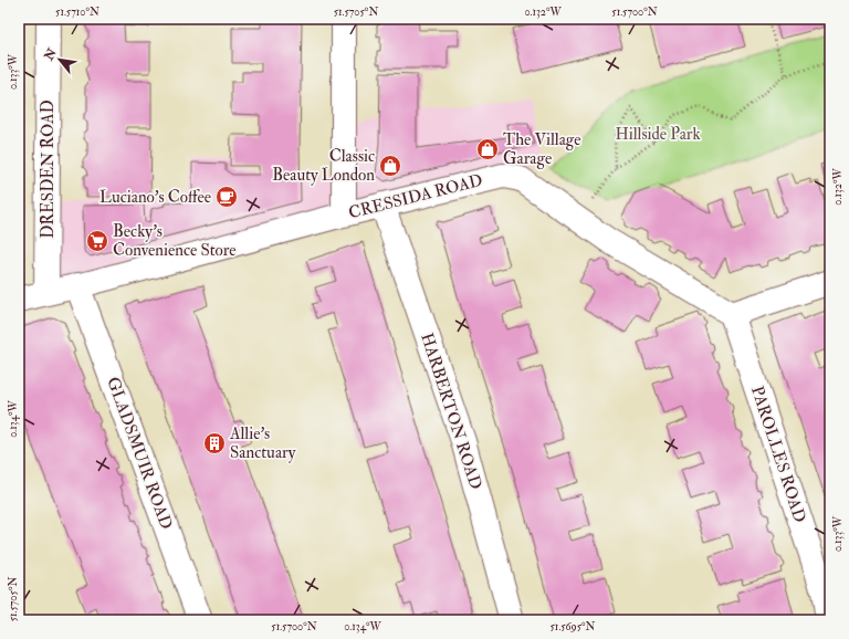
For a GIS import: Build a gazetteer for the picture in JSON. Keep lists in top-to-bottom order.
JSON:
{
  "streets": {
    "street": [
      "DRESDEN ROAD",
      "CRESSIDA ROAD",
      "HARBERTON ROAD",
      "GLADSMUIR ROAD",
      "PAROLLES ROAD"
    ]
  },
  "crossings": [
    ["DRESDEN ROAD", "CRESSIDA ROAD"],
    ["CRESSIDA ROAD", "HARBERTON ROAD"],
    ["CRESSIDA ROAD", "GLADSMUIR ROAD"],
    ["CRESSIDA ROAD", "PAROLLES ROAD"]
  ],
  "parks": ["Hillside Park"],
  "places": {
    "shop": ["The Village Garage", "Classic Beauty London"],
    "cafe": ["Luciano's Coffee"],
    "supermarket": ["Becky's Convenience Store"],
    "building": ["Allie's Sanctuary"]
  },
  "north": "top left",
  "coordinates": [
    "51.5710°N",
    "51.5705°N",
    "0.132°W",
    "51.5700°N",
    "0.133°W",
    "0.134°W",
    "51.5695°N"
  ]
}
